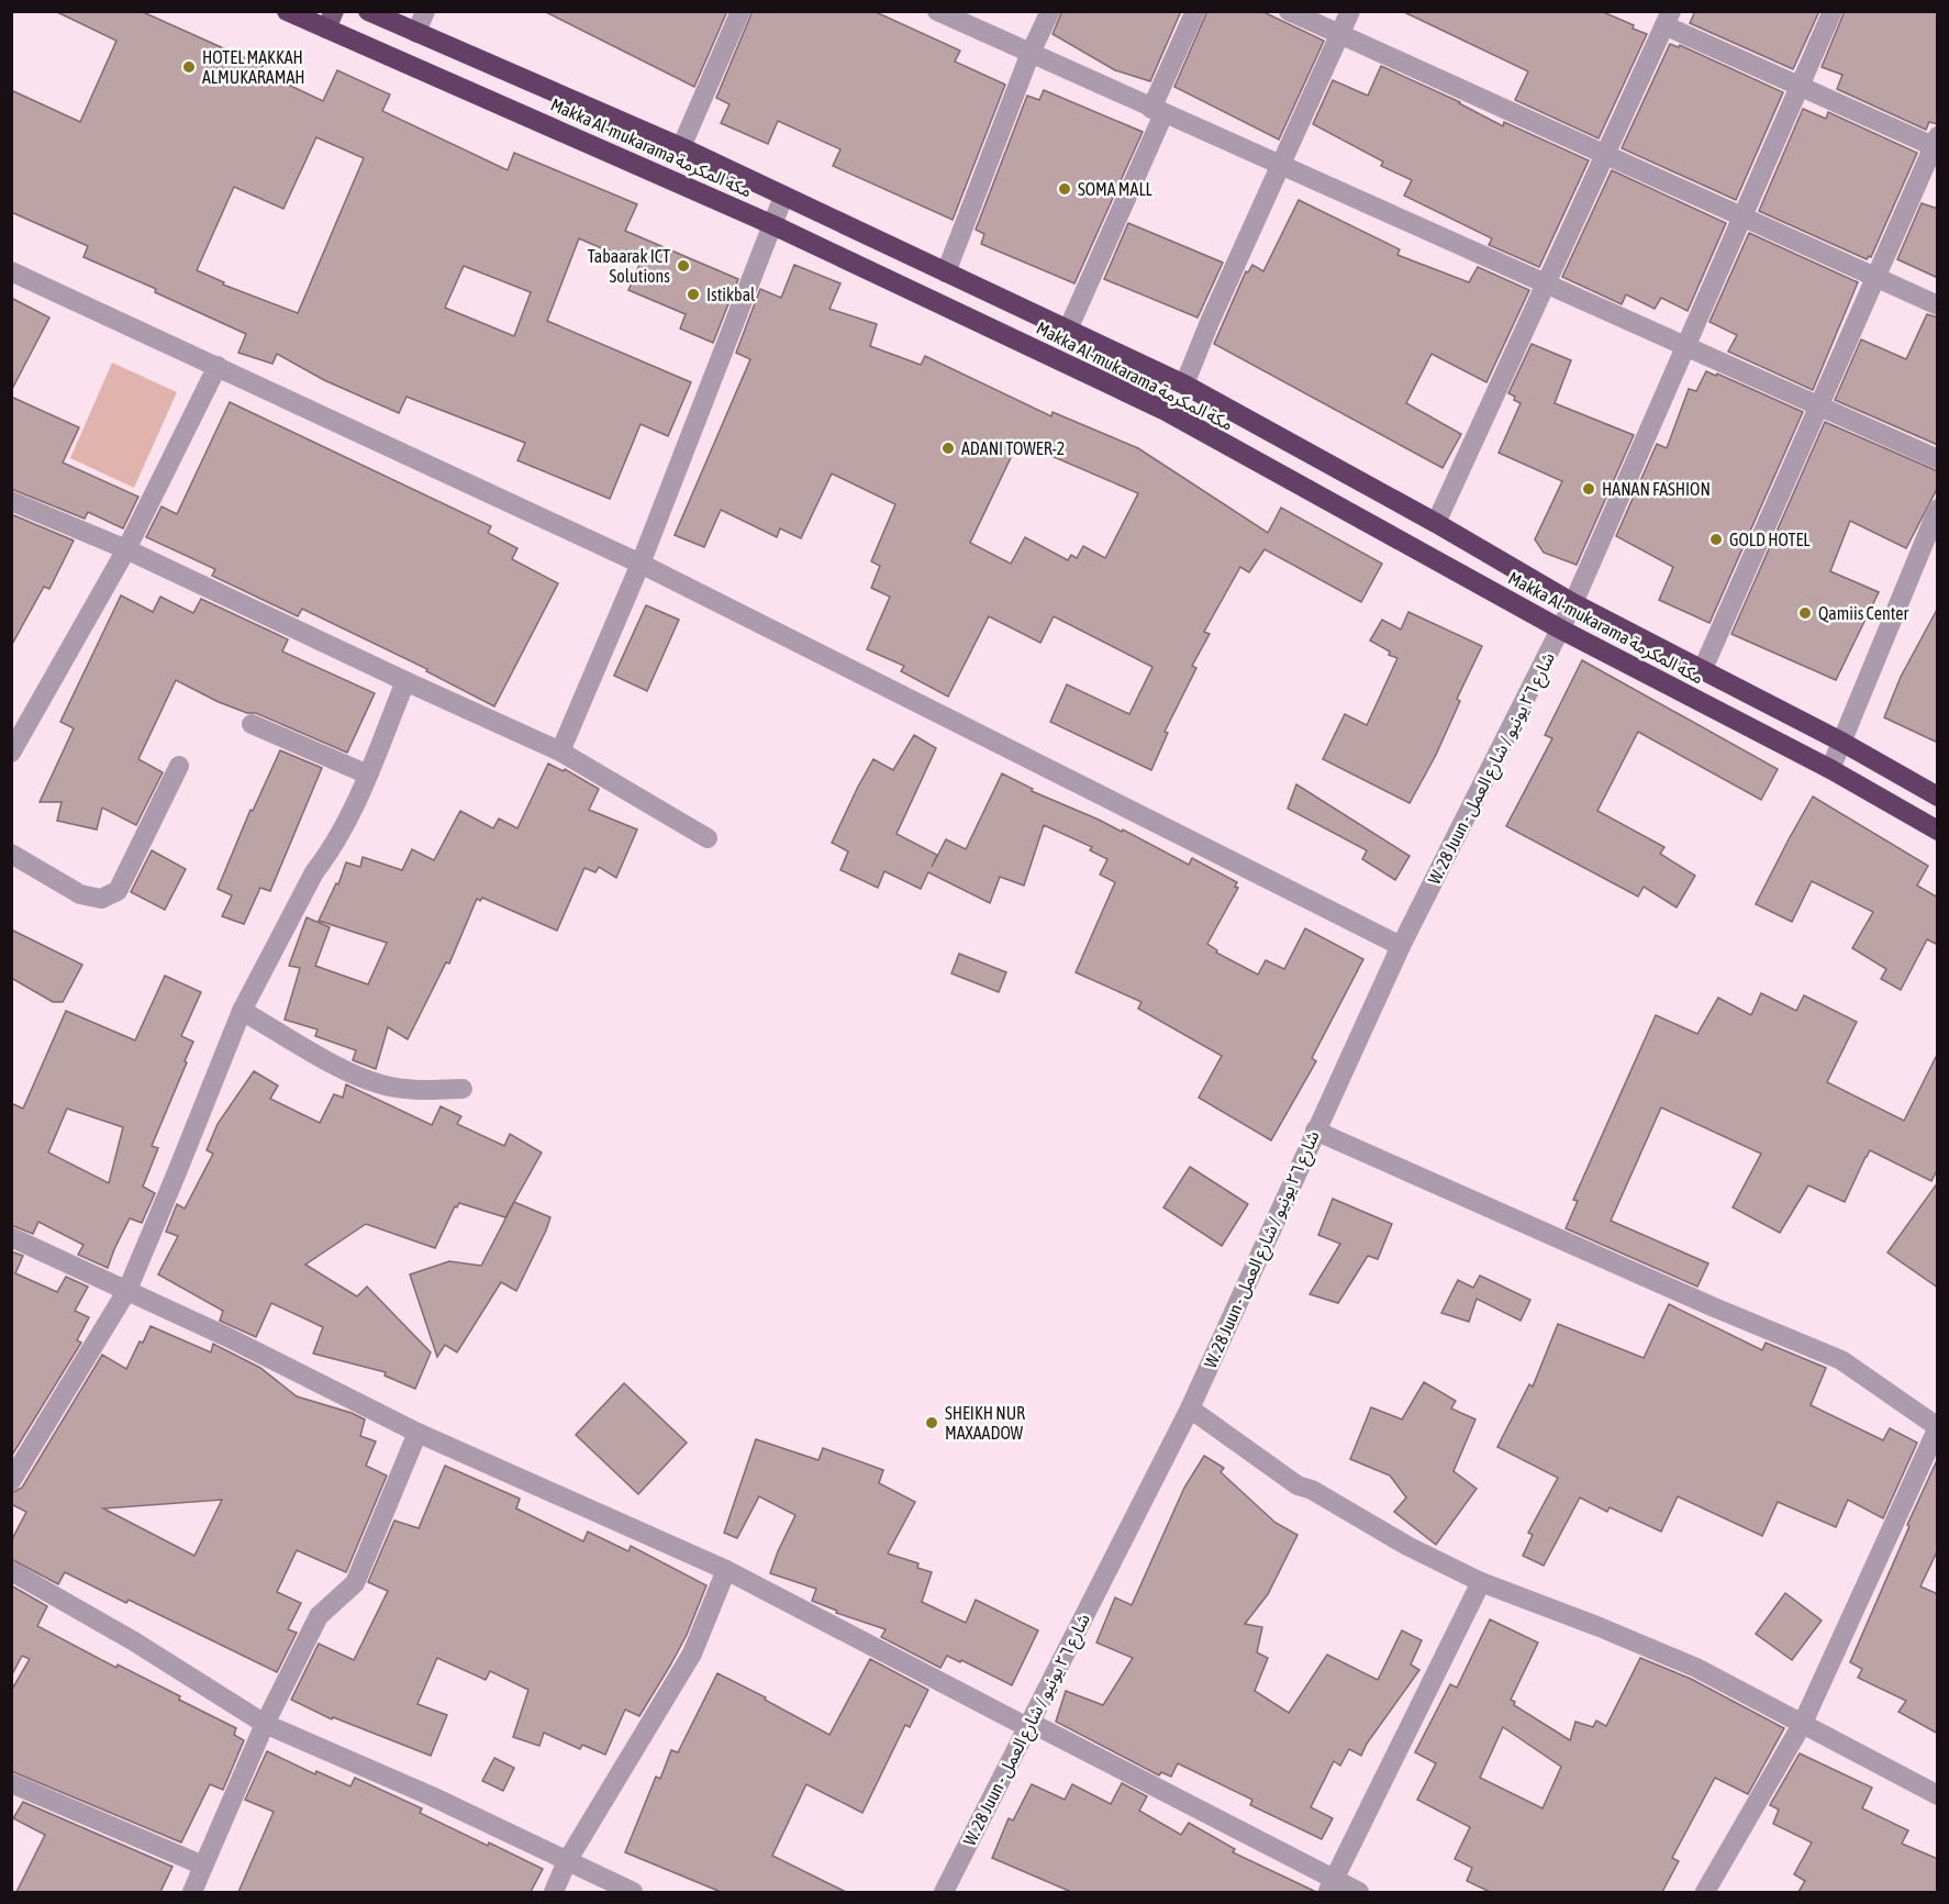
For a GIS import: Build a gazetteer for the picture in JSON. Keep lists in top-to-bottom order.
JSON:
{
  "streets": {
    "highway": ["Makka Al-mukarama مكة المكرمة"],
    "street": ["W. 28 Juun - شارع ٢٦ يونيو / شارع العمل"]
  },
  "crossings": [
    ["Makka Al-mukarama مكة المكرمة", "W. 28 Juun - شارع ٢٦ يونيو / شارع العمل"]
  ],
  "places": [
    "HOTEL MAKKAH ALMUKARAMAH",
    "SOMA MALL",
    "Tabaarak ICT Solutions",
    "Istikbal",
    "ADANI TOWER-2",
    "HANAN FASHION",
    "GOLD HOTEL",
    "Qamiis Center",
    "SHEIKH NUR MAXAADOW"
  ]
}
